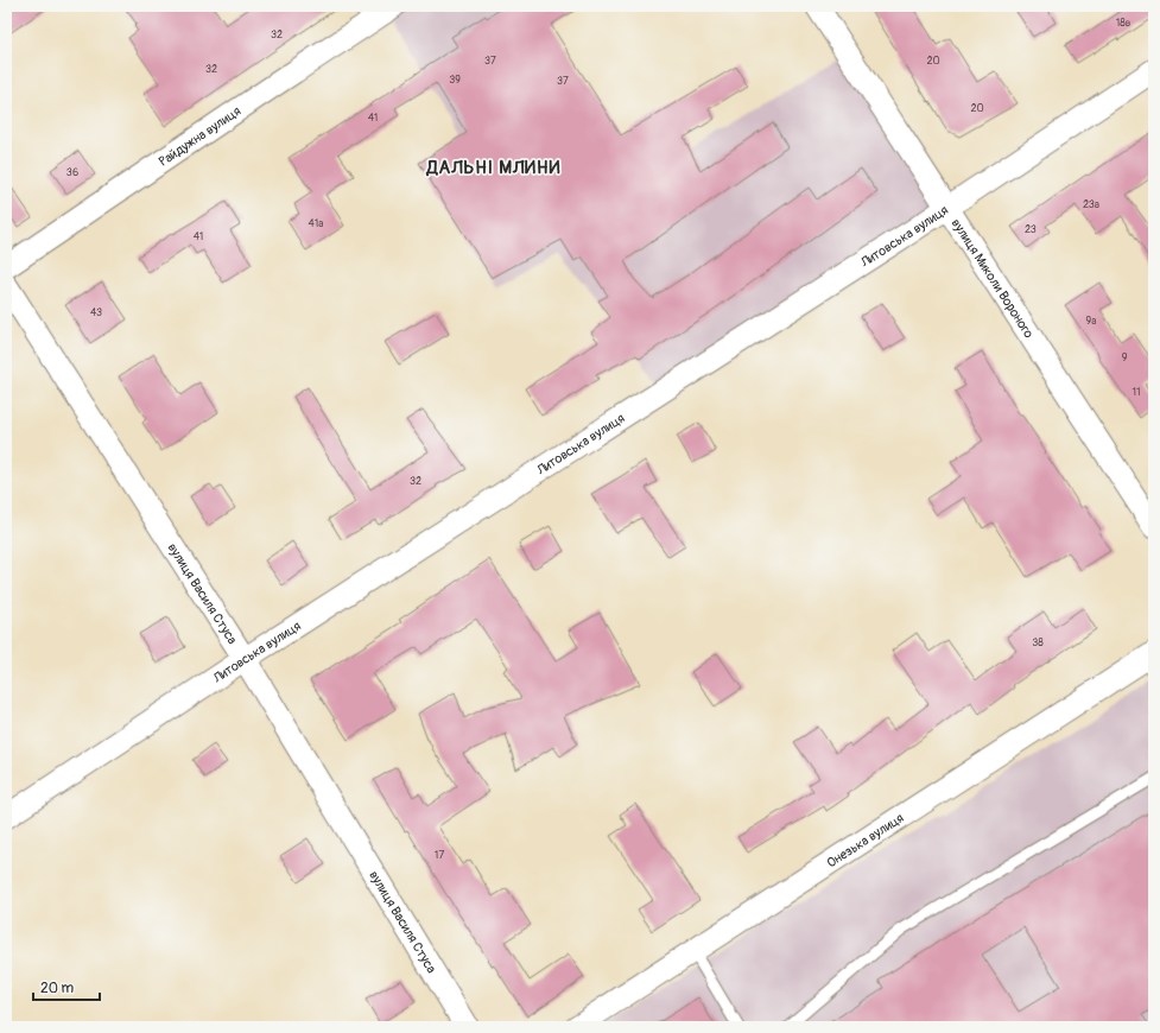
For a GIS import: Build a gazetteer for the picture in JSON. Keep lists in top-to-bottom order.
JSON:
{
  "streets": {
    "street": [
      "Райдужна вулиця",
      "Литовська вулиця",
      "вулиця Миколи Вороного",
      "вулиця Василя Стуса",
      "Онезька вулиця"
    ]
  },
  "crossings": [
    ["Литовська вулиця", "вулиця Миколи Вороного"],
    ["Литовська вулиця", "вулиця Василя Стуса"]
  ],
  "districts": ["ДАЛЬНІ МЛИНИ"],
  "house_numbers": [
    "18в",
    "32",
    "37",
    "20",
    "32",
    "39",
    "37",
    "20",
    "41",
    "36",
    "23а",
    "41а",
    "23",
    "41",
    "43",
    "9а",
    "9",
    "11",
    "32",
    "38",
    "17"
  ],
  "scale_bar": "20 m"
}
